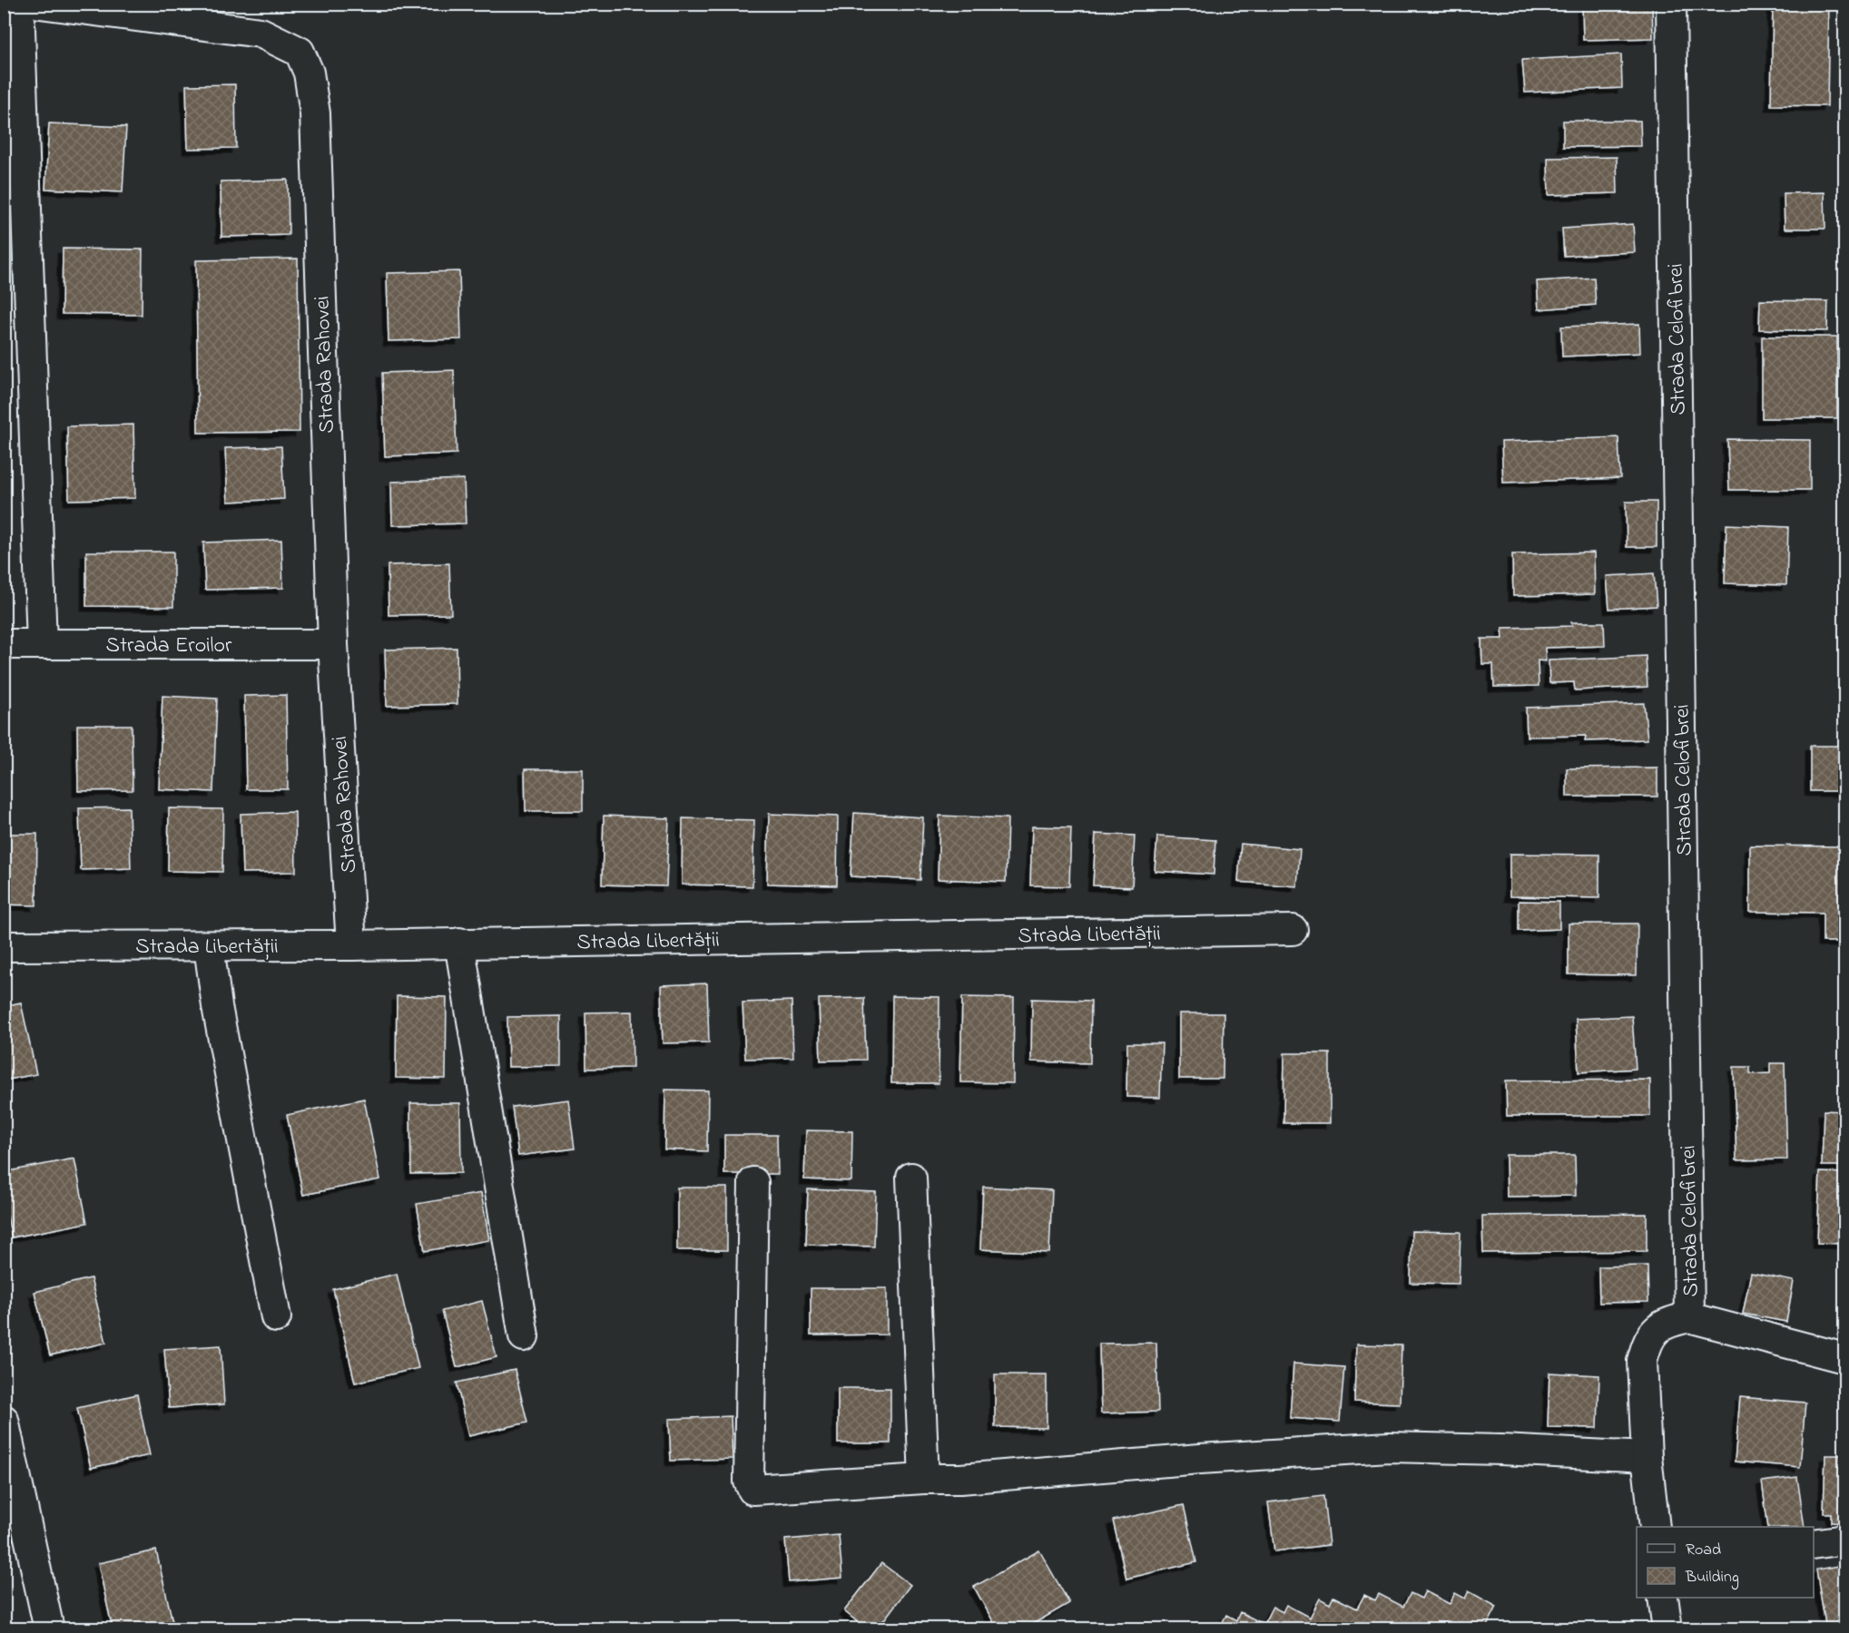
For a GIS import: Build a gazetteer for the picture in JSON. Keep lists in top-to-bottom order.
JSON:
{
  "streets": {
    "street": [
      "Strada Celofibrei",
      "Strada Rahovei",
      "Strada Eroilor",
      "Strada Libertății"
    ]
  },
  "crossings": [
    ["Strada Rahovei", "Strada Eroilor"],
    ["Strada Rahovei", "Strada Libertății"]
  ],
  "legend": ["Road", "Building"]
}
